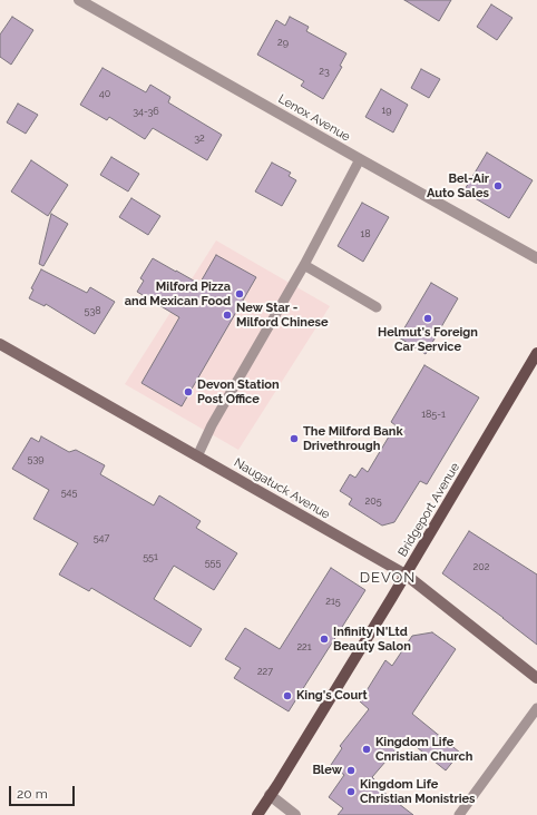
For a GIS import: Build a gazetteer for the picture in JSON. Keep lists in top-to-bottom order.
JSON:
{
  "streets": {
    "main road": ["Naugatuck Avenue", "Bridgeport Avenue"],
    "street": ["Lenox Avenue"]
  },
  "crossings": [
    ["Naugatuck Avenue", "Bridgeport Avenue"]
  ],
  "districts": ["DEVON"],
  "places": [
    "Bel-Air Auto Sales",
    "Milford Pizza and Mexican Food",
    "New Star - Milford Chinese",
    "Helmut's Foreign Car Service",
    "Devon Station Post Office",
    "The Milford Bank Drivethrough",
    "Infinity N'Ltd Beauty Salon",
    "King's Court",
    "Kingdom Life Cnristian Church",
    "Blew",
    "Kingdom Life Christian Monistries"
  ],
  "house_numbers": [
    "29",
    "23",
    "40",
    "19",
    "34-36",
    "32",
    "18",
    "538",
    "185-1",
    "539",
    "545",
    "205",
    "547",
    "551",
    "555",
    "202",
    "215",
    "221",
    "227"
  ],
  "scale_bar": "20 m"
}
